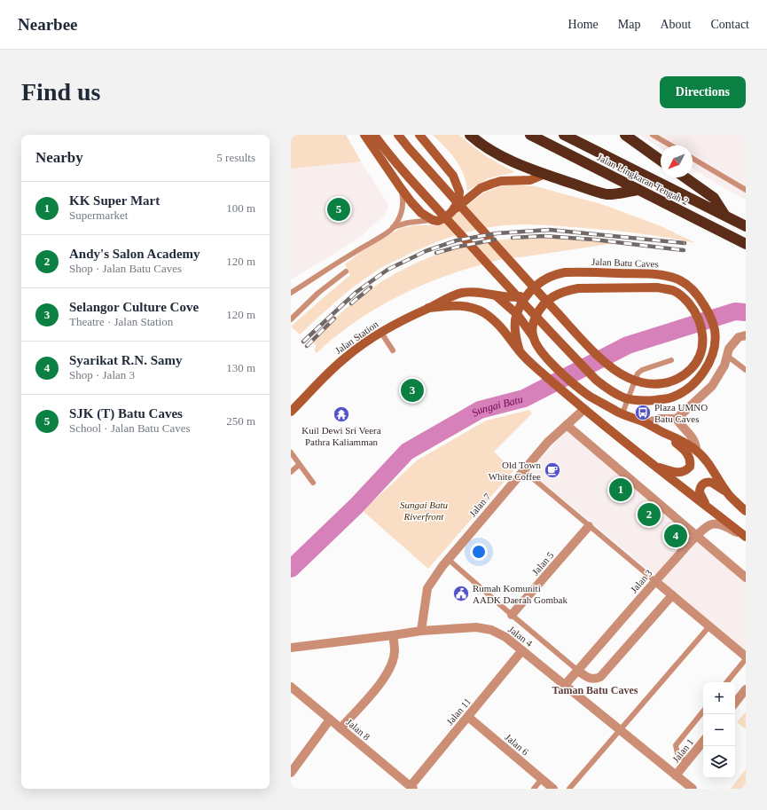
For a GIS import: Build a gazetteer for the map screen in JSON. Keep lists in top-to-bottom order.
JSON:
{
  "streets": {
    "highway": ["Jalan Lingkaran Tengah 2"],
    "main road": ["Jalan Batu Caves", "Jalan Station"],
    "street": [
      "Jalan 7",
      "Jalan 5",
      "Jalan 3",
      "Jalan 4",
      "Jalan 11",
      "Jalan 8",
      "Jalan 6",
      "Jalan 1"
    ]
  },
  "crossings": [
    ["Jalan Batu Caves", "Jalan Station"],
    ["Jalan 7", "Jalan 4"],
    ["Jalan 3", "Jalan 4"],
    ["Jalan 4", "Jalan 11"],
    ["Jalan 4", "Jalan 1"],
    ["Jalan 11", "Jalan 8"],
    ["Jalan 11", "Jalan 6"]
  ],
  "districts": ["Taman Batu Caves"],
  "water": ["Sungai Batu"],
  "parks": ["Sungai Batu Riverfront"],
  "places": {
    "bus stop": ["Plaza UMNO Batu Caves"],
    "temple": ["Kuil Dewi Sri Veera Pathra Kaliamman"],
    "cafe": ["Old Town White Coffee"],
    "public building": ["Rumah Komuniti AADK Daerah Gombak"]
  },
  "north": "bottom left",
  "page": {
    "header": "Nearbee",
    "nav": [
      "Home",
      "Map",
      "About",
      "Contact"
    ],
    "buttons": "Directions",
    "title": "Find us",
    "heading": ["Nearby", "5 results"],
    "list": [
      {
        "mark": "1",
        "name": "KK Super Mart",
        "note": "Supermarket",
        "value": "100 m"
      },
      {
        "mark": "2",
        "name": "Andy's Salon Academy",
        "note": "Shop · Jalan Batu Caves",
        "value": "120 m"
      },
      {
        "mark": "3",
        "name": "Selangor Culture Cove",
        "note": "Theatre · Jalan Station",
        "value": "120 m"
      },
      {
        "mark": "4",
        "name": "Syarikat R.N. Samy",
        "note": "Shop · Jalan 3",
        "value": "130 m"
      },
      {
        "mark": "5",
        "name": "SJK (T) Batu Caves",
        "note": "School · Jalan Batu Caves",
        "value": "250 m"
      }
    ],
    "pins": [
      "5",
      "3",
      "1",
      "2",
      "4"
    ],
    "map_buttons": ["+", "−"]
  }
}
